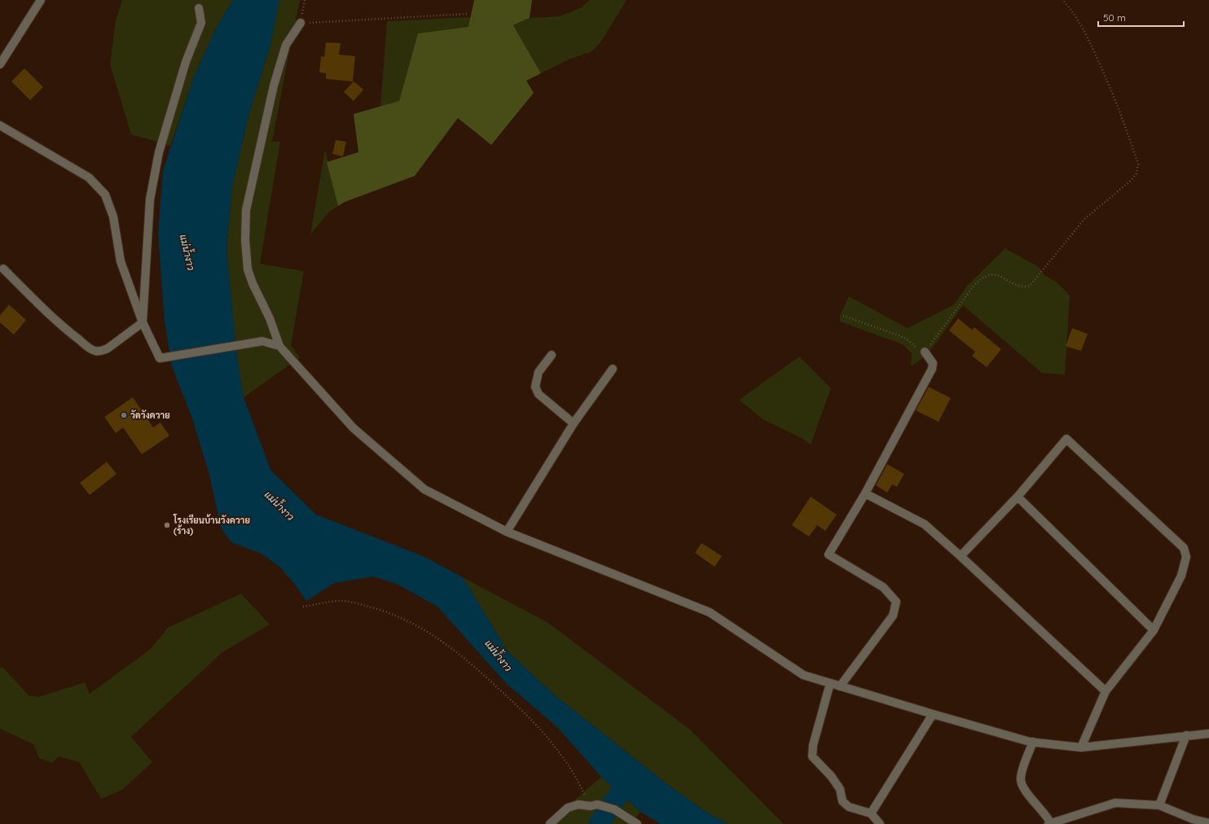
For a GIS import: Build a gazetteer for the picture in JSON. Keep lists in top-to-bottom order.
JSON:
{
  "water": ["แม่น้ำงาว"],
  "places": ["วัดวังควาย", "โรงเรียนบ้านวังควาย (ร้าง)"],
  "scale_bar": "50 m"
}
